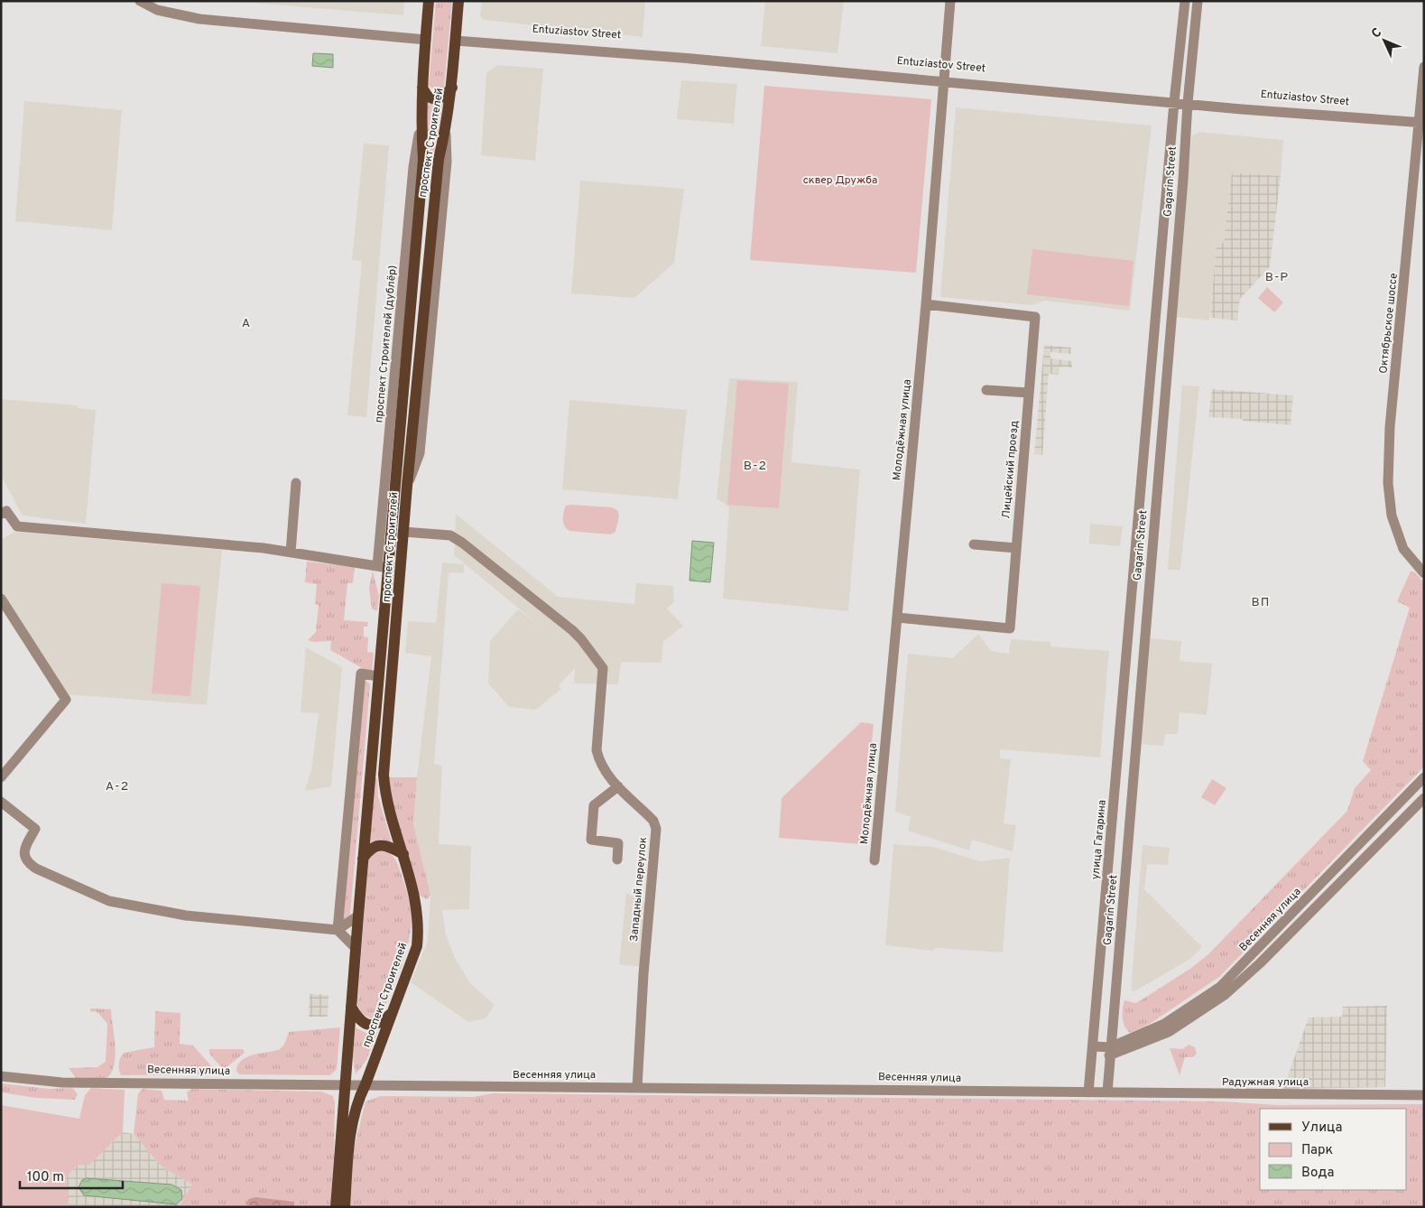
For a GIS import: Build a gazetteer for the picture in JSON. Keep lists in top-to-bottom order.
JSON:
{
  "streets": {
    "main road": ["проспект Строителей"],
    "street": [
      "Entuziastov Street",
      "Gagarin Street",
      "Октябрьское шоссе",
      "Молодёжная улица",
      "Лицейский проезд",
      "Западный переулок",
      "Весенняя улица",
      "Радужная улица"
    ]
  },
  "crossings": [
    ["Entuziastov Street", "проспект Строителей"],
    ["Entuziastov Street", "Gagarin Street"],
    ["Entuziastov Street", "Октябрьское шоссе"],
    ["Entuziastov Street", "Молодёжная улица"],
    ["проспект Строителей", "Западный переулок"],
    ["проспект Строителей", "Весенняя улица"],
    ["Gagarin Street", "Весенняя улица"],
    ["Gagarin Street", "Радужная улица"],
    ["Молодёжная улица", "Лицейский проезд"],
    ["Западный переулок", "Весенняя улица"],
    ["Весенняя улица", "Радужная улица"]
  ],
  "districts": [
    "В-Р",
    "А",
    "В-2",
    "ВП",
    "А-2"
  ],
  "parks": ["сквер Дружба"],
  "legend": ["Улица", "Парк", "Вода"],
  "scale_bar": "100 m",
  "north": "top left"
}
